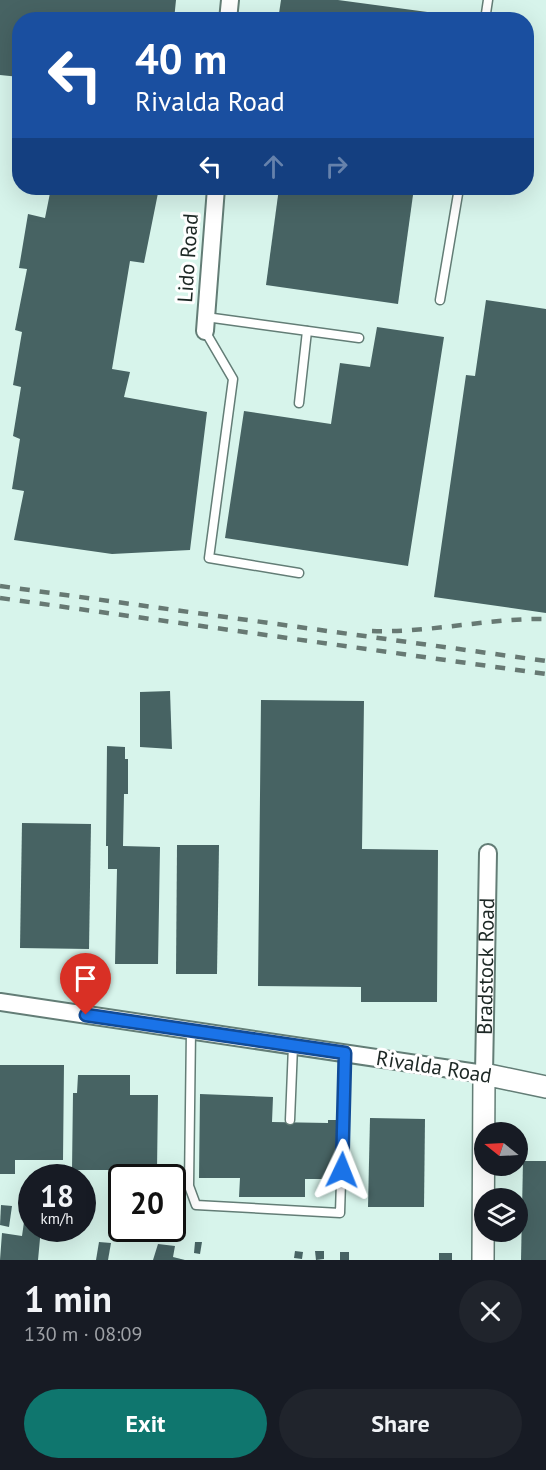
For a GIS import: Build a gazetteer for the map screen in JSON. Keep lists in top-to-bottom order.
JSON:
{
  "streets": {
    "street": ["Lido Road", "Bradstock Road", "Rivalda Road"]
  },
  "crossings": [
    ["Bradstock Road", "Rivalda Road"]
  ],
  "north": "left",
  "page": {
    "turn": ["40 m", "Rivalda Road"],
    "speed": "18 km/h",
    "limit": "20",
    "heading": ["1 min", "130 m · 08:09"],
    "buttons": ["Exit", "Share"]
  }
}
